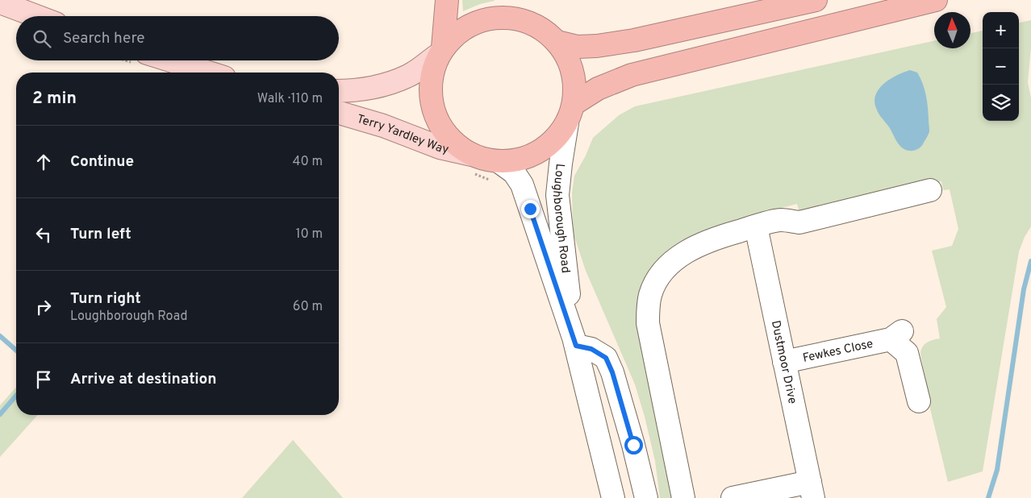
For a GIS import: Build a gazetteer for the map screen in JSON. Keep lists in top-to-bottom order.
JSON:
{
  "streets": {
    "main road": ["Terry Yardley Way"],
    "street": ["Loughborough Road", "Fewkes Close", "Dustmoor Drive"]
  },
  "crossings": [
    ["Fewkes Close", "Dustmoor Drive"]
  ],
  "north": "top",
  "page": {
    "map_buttons": ["+", "−"],
    "search": "Search here",
    "heading": ["2 min", "Walk · 110 m"],
    "list": [
      ["Continue", "40 m"],
      ["Turn left", "10 m"],
      ["Turn right", "Loughborough Road", "60 m"],
      "Arrive at destination"
    ]
  }
}
